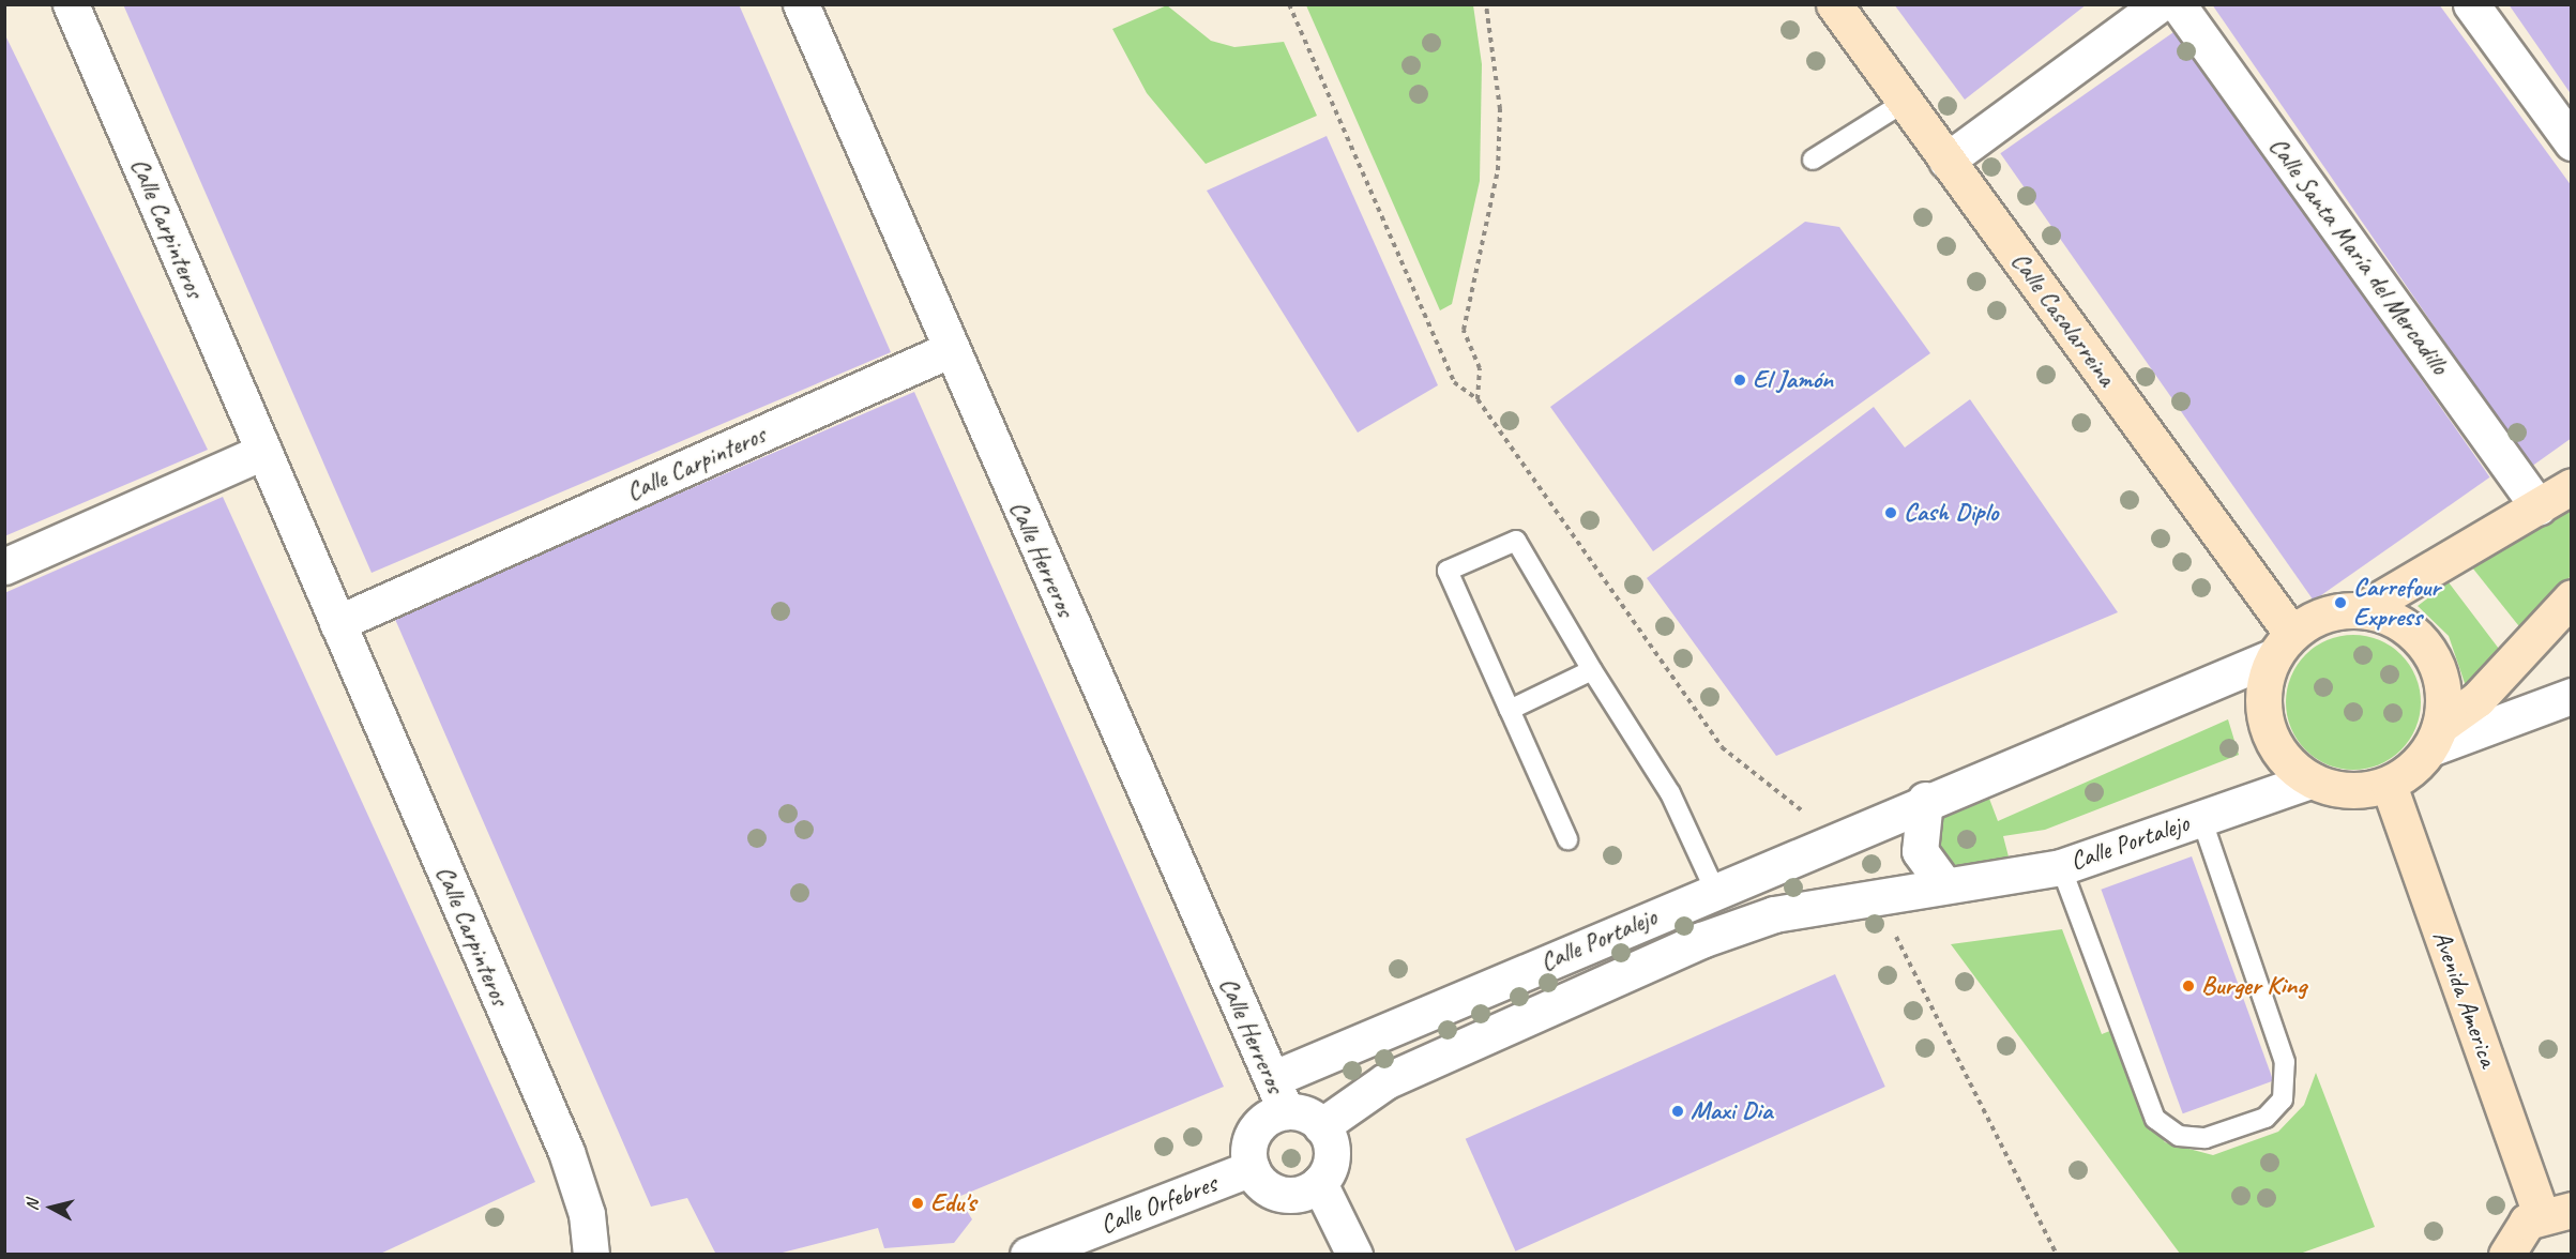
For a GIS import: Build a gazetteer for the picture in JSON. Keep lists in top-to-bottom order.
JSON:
{
  "streets": {
    "street": [
      "Calle Carpinteros",
      "Calle Santa María del Mercadillo",
      "Calle Casalarreina",
      "Calle Herreros",
      "Calle Portalejo",
      "Avenida America",
      "Calle Orfebres"
    ]
  },
  "crossings": [
    ["Calle Carpinteros", "Calle Herreros"],
    ["Calle Casalarreina", "Calle Portalejo"],
    ["Calle Casalarreina", "Avenida America"],
    ["Calle Herreros", "Calle Portalejo"],
    ["Calle Herreros", "Calle Orfebres"],
    ["Calle Portalejo", "Avenida America"],
    ["Calle Portalejo", "Calle Orfebres"]
  ],
  "places": [
    "El Jamón",
    "Cash Diplo",
    "Carrefour Express",
    "Burger King",
    "Maxi Dia",
    "Edu's"
  ],
  "north": "left"
}
